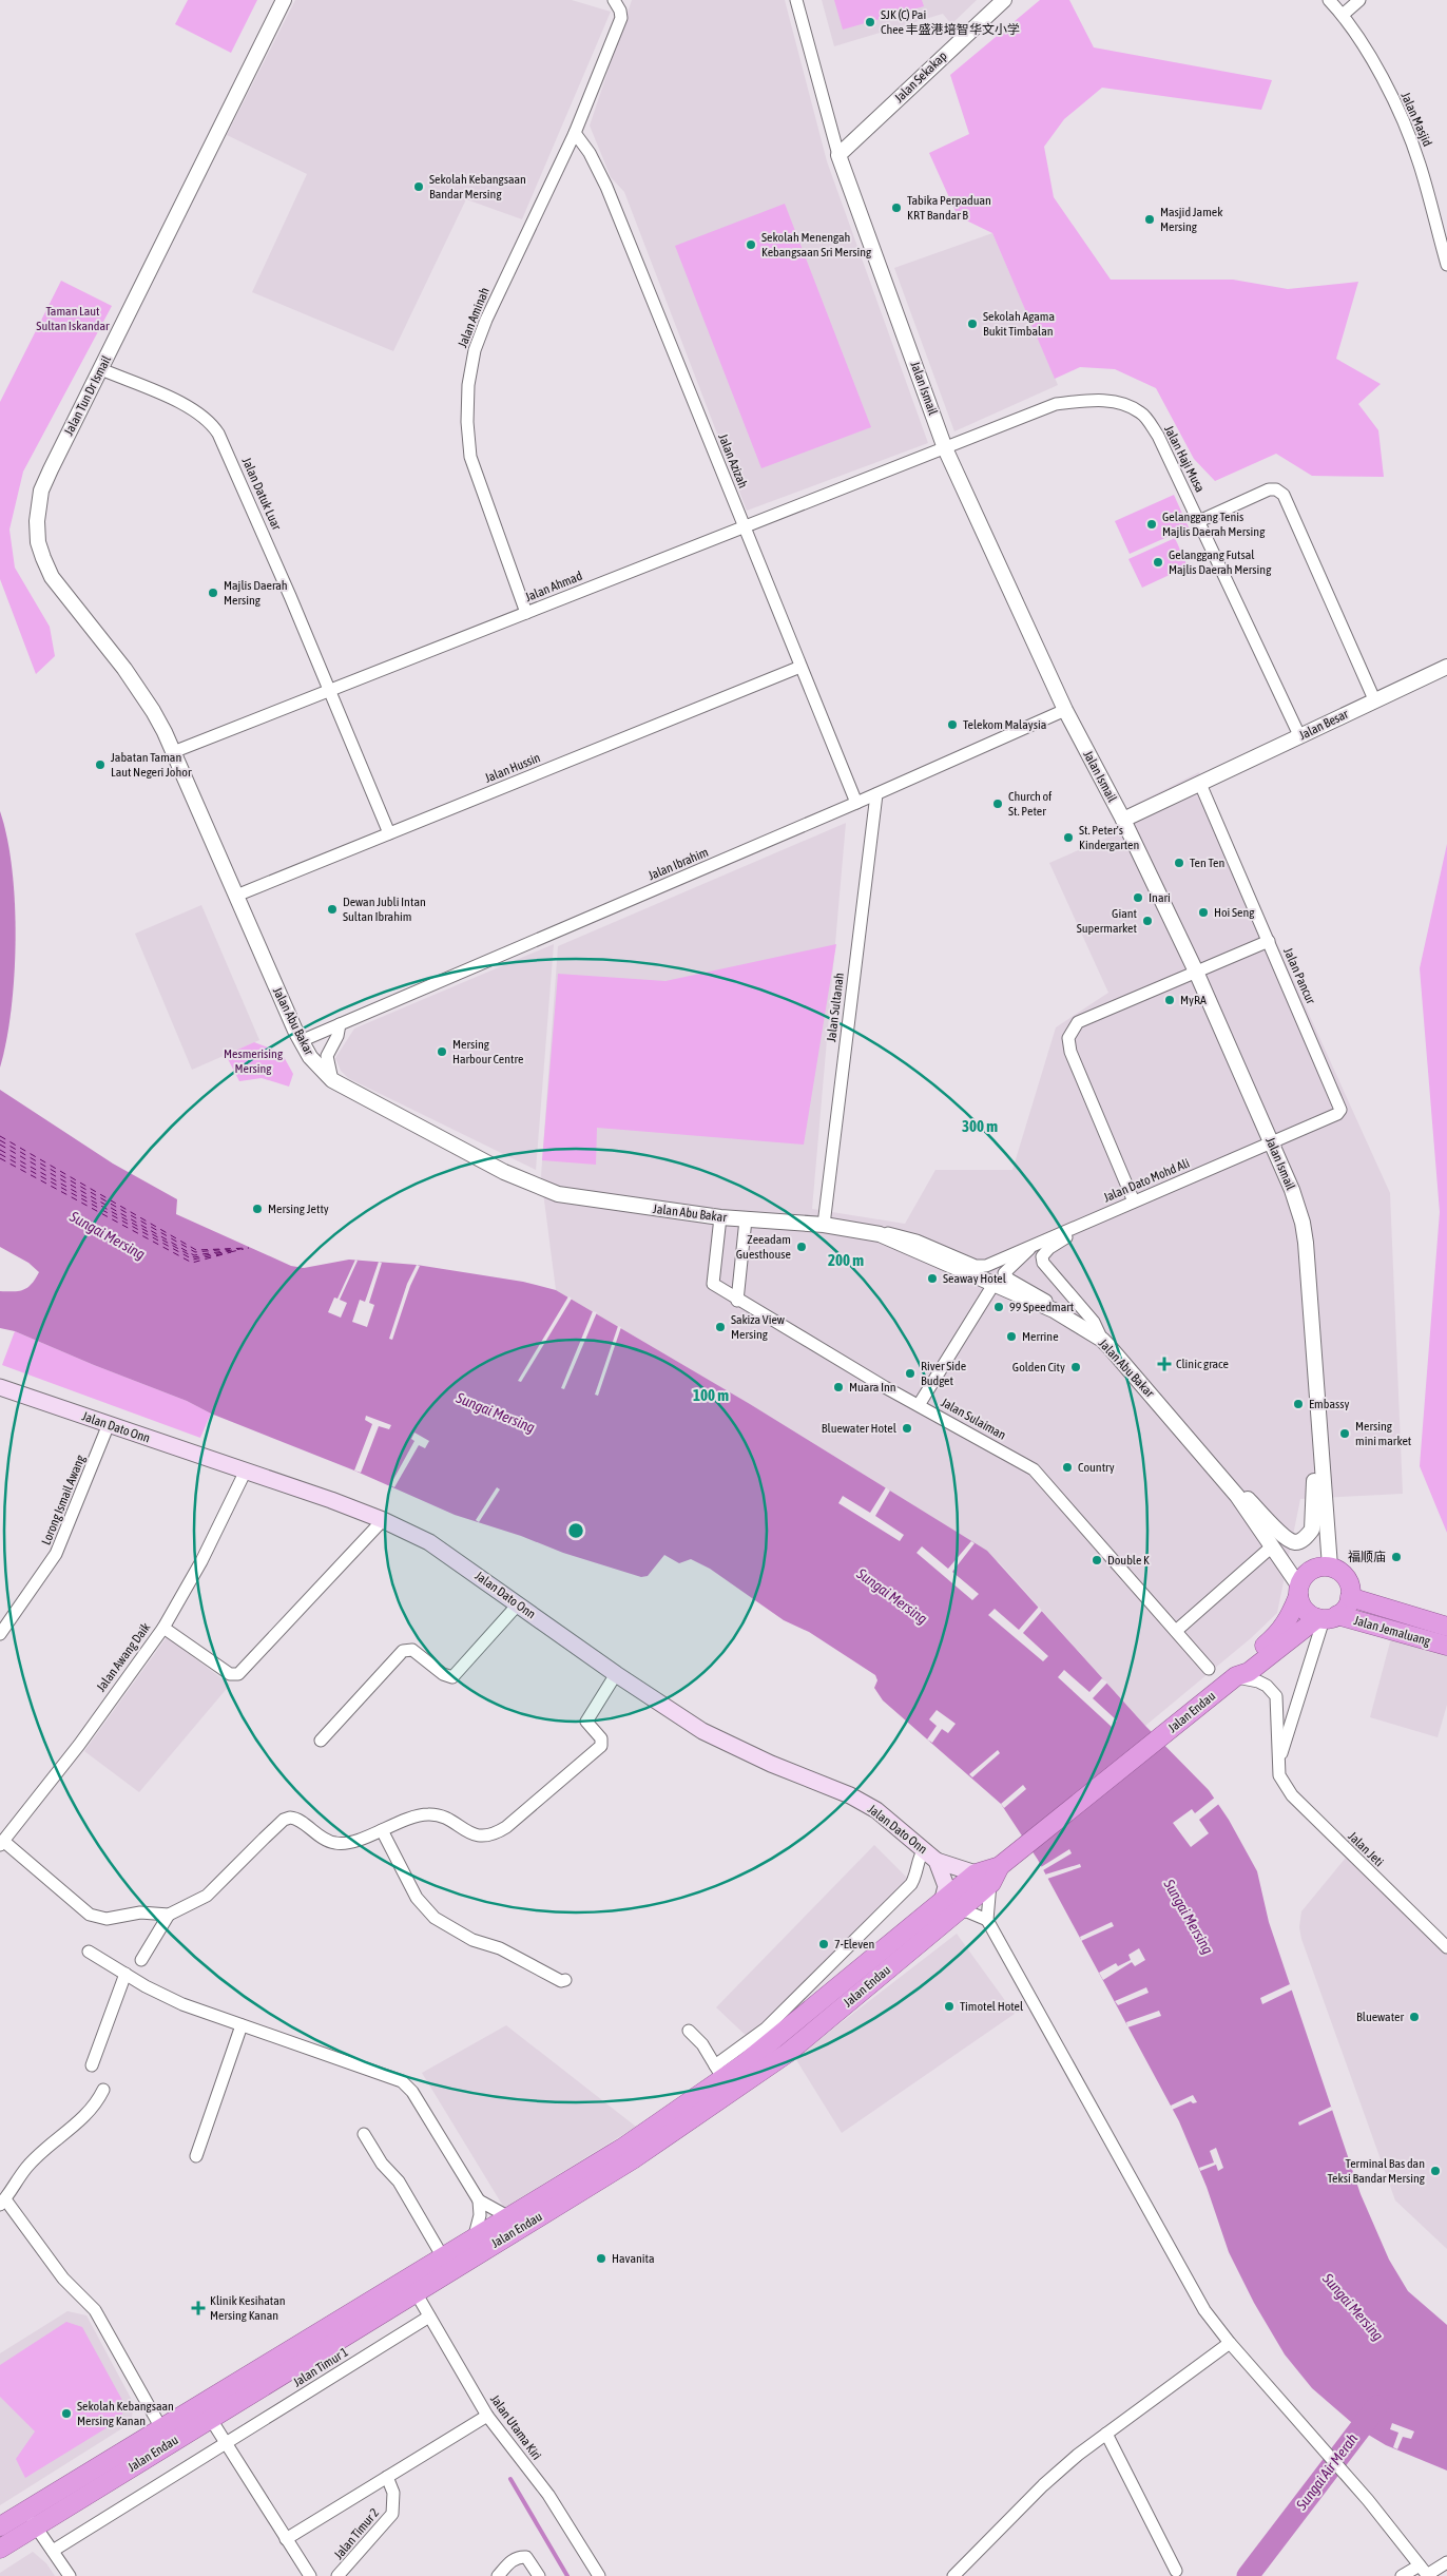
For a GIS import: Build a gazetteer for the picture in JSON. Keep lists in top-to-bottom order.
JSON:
{
  "streets": {
    "highway": ["Jalan Jemaluang", "Jalan Endau"],
    "main road": ["Jalan Dato Onn"],
    "street": [
      "Jalan Sekakap",
      "Jalan Masjid",
      "Jalan Aminah",
      "Jalan Ismail",
      "Jalan Tun Dr Ismail",
      "Jalan Haji Musa",
      "Jalan Azizah",
      "Jalan Datuk Luar",
      "Jalan Ahmad",
      "Jalan Besar",
      "Jalan Hussin",
      "Jalan Ibrahim",
      "Jalan Pancur",
      "Jalan Sultanah",
      "Jalan Abu Bakar",
      "Jalan Dato Mohd Ali",
      "Jalan Sulaiman",
      "Lorong Ismail Awang",
      "Jalan Awang Daik",
      "Jalan Jeti",
      "Jalan Timur 1",
      "Jalan Utama Kiri",
      "Jalan Timur 2"
    ]
  },
  "crossings": [
    ["Jalan Sekakap", "Jalan Ismail"],
    ["Jalan Aminah", "Jalan Azizah"],
    ["Jalan Aminah", "Jalan Ahmad"],
    ["Jalan Ismail", "Jalan Haji Musa"],
    ["Jalan Ismail", "Jalan Ahmad"],
    ["Jalan Ismail", "Jalan Besar"],
    ["Jalan Ismail", "Jalan Ibrahim"],
    ["Jalan Ismail", "Jalan Pancur"],
    ["Jalan Ismail", "Jalan Abu Bakar"],
    ["Jalan Ismail", "Jalan Dato Mohd Ali"],
    ["Jalan Ismail", "Jalan Jemaluang"],
    ["Jalan Ismail", "Jalan Endau"],
    ["Jalan Tun Dr Ismail", "Jalan Datuk Luar"],
    ["Jalan Tun Dr Ismail", "Jalan Ahmad"],
    ["Jalan Tun Dr Ismail", "Jalan Abu Bakar"],
    ["Jalan Haji Musa", "Jalan Ahmad"],
    ["Jalan Haji Musa", "Jalan Besar"],
    ["Jalan Azizah", "Jalan Ahmad"],
    ["Jalan Azizah", "Jalan Hussin"],
    ["Jalan Azizah", "Jalan Ibrahim"],
    ["Jalan Datuk Luar", "Jalan Ahmad"],
    ["Jalan Datuk Luar", "Jalan Hussin"],
    ["Jalan Ahmad", "Jalan Abu Bakar"],
    ["Jalan Besar", "Jalan Pancur"],
    ["Jalan Hussin", "Jalan Abu Bakar"],
    ["Jalan Ibrahim", "Jalan Sultanah"],
    ["Jalan Ibrahim", "Jalan Abu Bakar"],
    ["Jalan Pancur", "Jalan Dato Mohd Ali"],
    ["Jalan Sultanah", "Jalan Abu Bakar"],
    ["Jalan Abu Bakar", "Jalan Dato Mohd Ali"],
    ["Jalan Abu Bakar", "Jalan Sulaiman"],
    ["Jalan Abu Bakar", "Jalan Jemaluang"],
    ["Jalan Abu Bakar", "Jalan Endau"],
    ["Jalan Dato Onn", "Lorong Ismail Awang"],
    ["Jalan Dato Onn", "Jalan Awang Daik"],
    ["Jalan Dato Onn", "Jalan Endau"],
    ["Jalan Jemaluang", "Jalan Endau"],
    ["Jalan Endau", "Jalan Jeti"],
    ["Jalan Endau", "Jalan Utama Kiri"],
    ["Jalan Timur 1", "Jalan Utama Kiri"],
    ["Jalan Utama Kiri", "Jalan Timur 2"]
  ],
  "water": ["Sungai Mersing", "Sungai Air Merah"],
  "parks": ["Taman Laut Sultan Iskandar", "Mesmerising Mersing"],
  "places": {
    "other": [
      "SJK (C) Pai Chee 丰盛港培智华文小学",
      "Sekolah Kebangsaan Bandar Mersing",
      "Tabika Perpaduan KRT Bandar B",
      "Masjid Jamek Mersing",
      "Sekolah Menengah Kebangsaan Sri Mersing",
      "Sekolah Agama Bukit Timbalan",
      "Gelanggang Tenis Majlis Daerah Mersing",
      "Gelanggang Futsal Majlis Daerah Mersing",
      "Majlis Daerah Mersing",
      "Telekom Malaysia",
      "Jabatan Taman Laut Negeri Johor",
      "Church of St. Peter",
      "St. Peter's Kindergarten",
      "Ten Ten",
      "Inari",
      "Dewan Jubli Intan Sultan Ibrahim",
      "Hoi Seng",
      "Giant Supermarket",
      "MyRA",
      "Mersing Harbour Centre",
      "Mersing Jetty",
      "Zeeadam Guesthouse",
      "Seaway Hotel",
      "99 Speedmart",
      "Sakiza View Mersing",
      "Merrine",
      "Golden City",
      "River Side Budget",
      "Muara Inn",
      "Embassy",
      "Bluewater Hotel",
      "Mersing mini market",
      "Country",
      "福顺庙",
      "Double K",
      "7-Eleven",
      "Timotel Hotel",
      "Bluewater",
      "Terminal Bas dan Teksi Bandar Mersing",
      "Havanita",
      "Sekolah Kebangsaan Mersing Kanan"
    ],
    "health": ["Clinic grace", "Klinik Kesihatan Mersing Kanan"]
  },
  "rings": ["300 m", "200 m", "100 m"]
}
